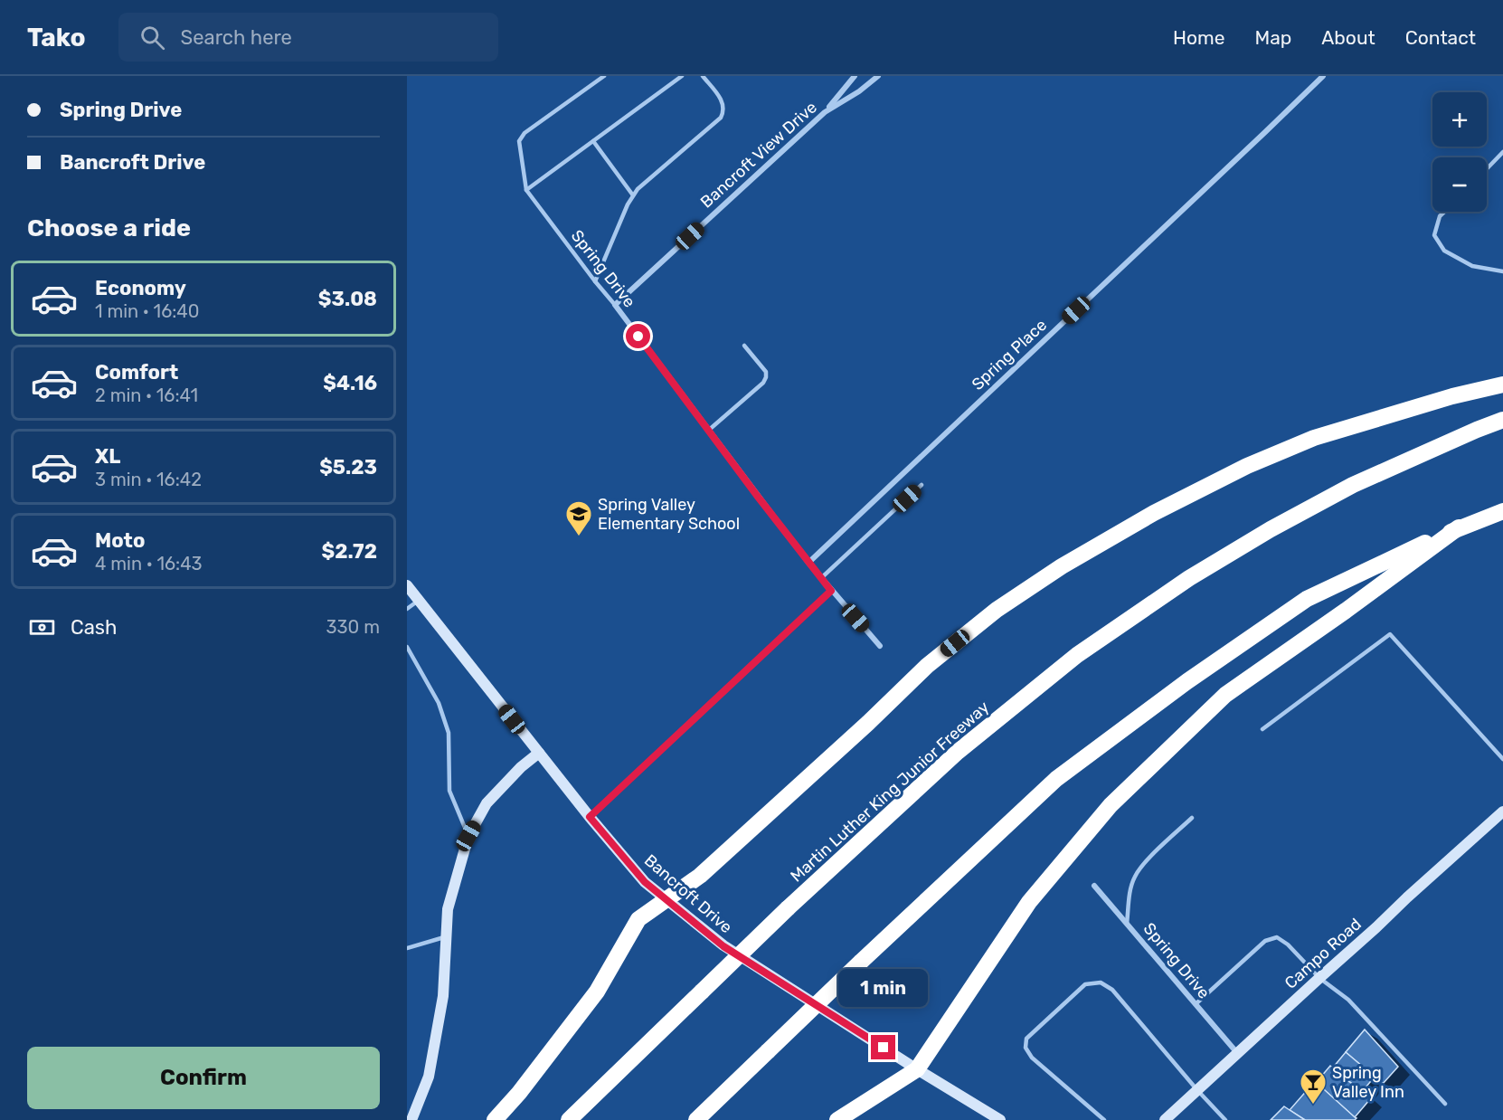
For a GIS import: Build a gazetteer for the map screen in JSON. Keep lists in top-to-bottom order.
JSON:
{
  "streets": {
    "highway": ["Martin Luther King Junior Freeway"],
    "street": [
      "Bancroft View Drive",
      "Spring Drive",
      "Spring Place",
      "Bancroft Drive",
      "Campo Road"
    ]
  },
  "crossings": [
    ["Bancroft View Drive", "Spring Drive"],
    ["Spring Drive", "Spring Place"],
    ["Spring Drive", "Campo Road"]
  ],
  "places": {
    "school or university": ["Spring Valley Elementary School"],
    "bar": ["Spring Valley Inn"]
  },
  "page": {
    "header": "Tako",
    "search": "Search here",
    "nav": [
      "Home",
      "Map",
      "About",
      "Contact"
    ],
    "banner": ["Spring Drive", "Bancroft Drive"],
    "map_buttons": ["+", "−"],
    "heading": "Choose a ride",
    "list": [
      {
        "name": "Economy",
        "note": "1 min · 16:40",
        "value": "$3.08"
      },
      {
        "name": "Comfort",
        "note": "2 min · 16:41",
        "value": "$4.16"
      },
      {
        "name": "XL",
        "note": "3 min · 16:42",
        "value": "$5.23"
      },
      {
        "name": "Moto",
        "note": "4 min · 16:43",
        "value": "$2.72"
      }
    ],
    "pay": ["Cash", "330 m"],
    "bubble": "1 min",
    "buttons": "Confirm"
  }
}
